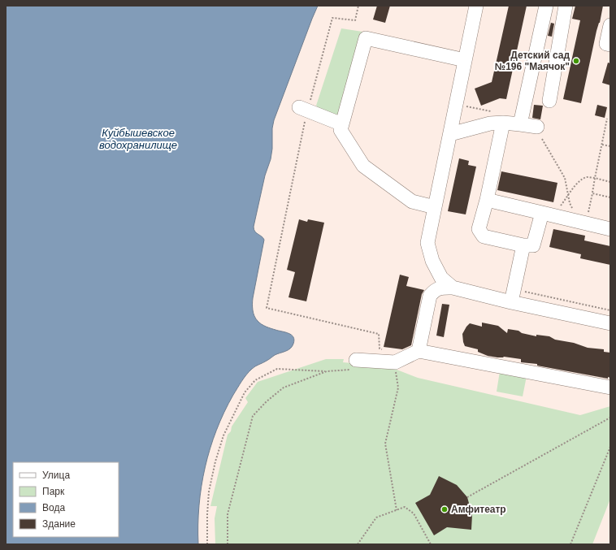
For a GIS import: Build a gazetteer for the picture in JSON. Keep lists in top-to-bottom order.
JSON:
{
  "water": ["Куйбышевское водохранилище"],
  "places": ["Детский сад №196 \"Маячок\"", "Амфитеатр"],
  "legend": [
    "Улица",
    "Парк",
    "Вода",
    "Здание"
  ]
}
